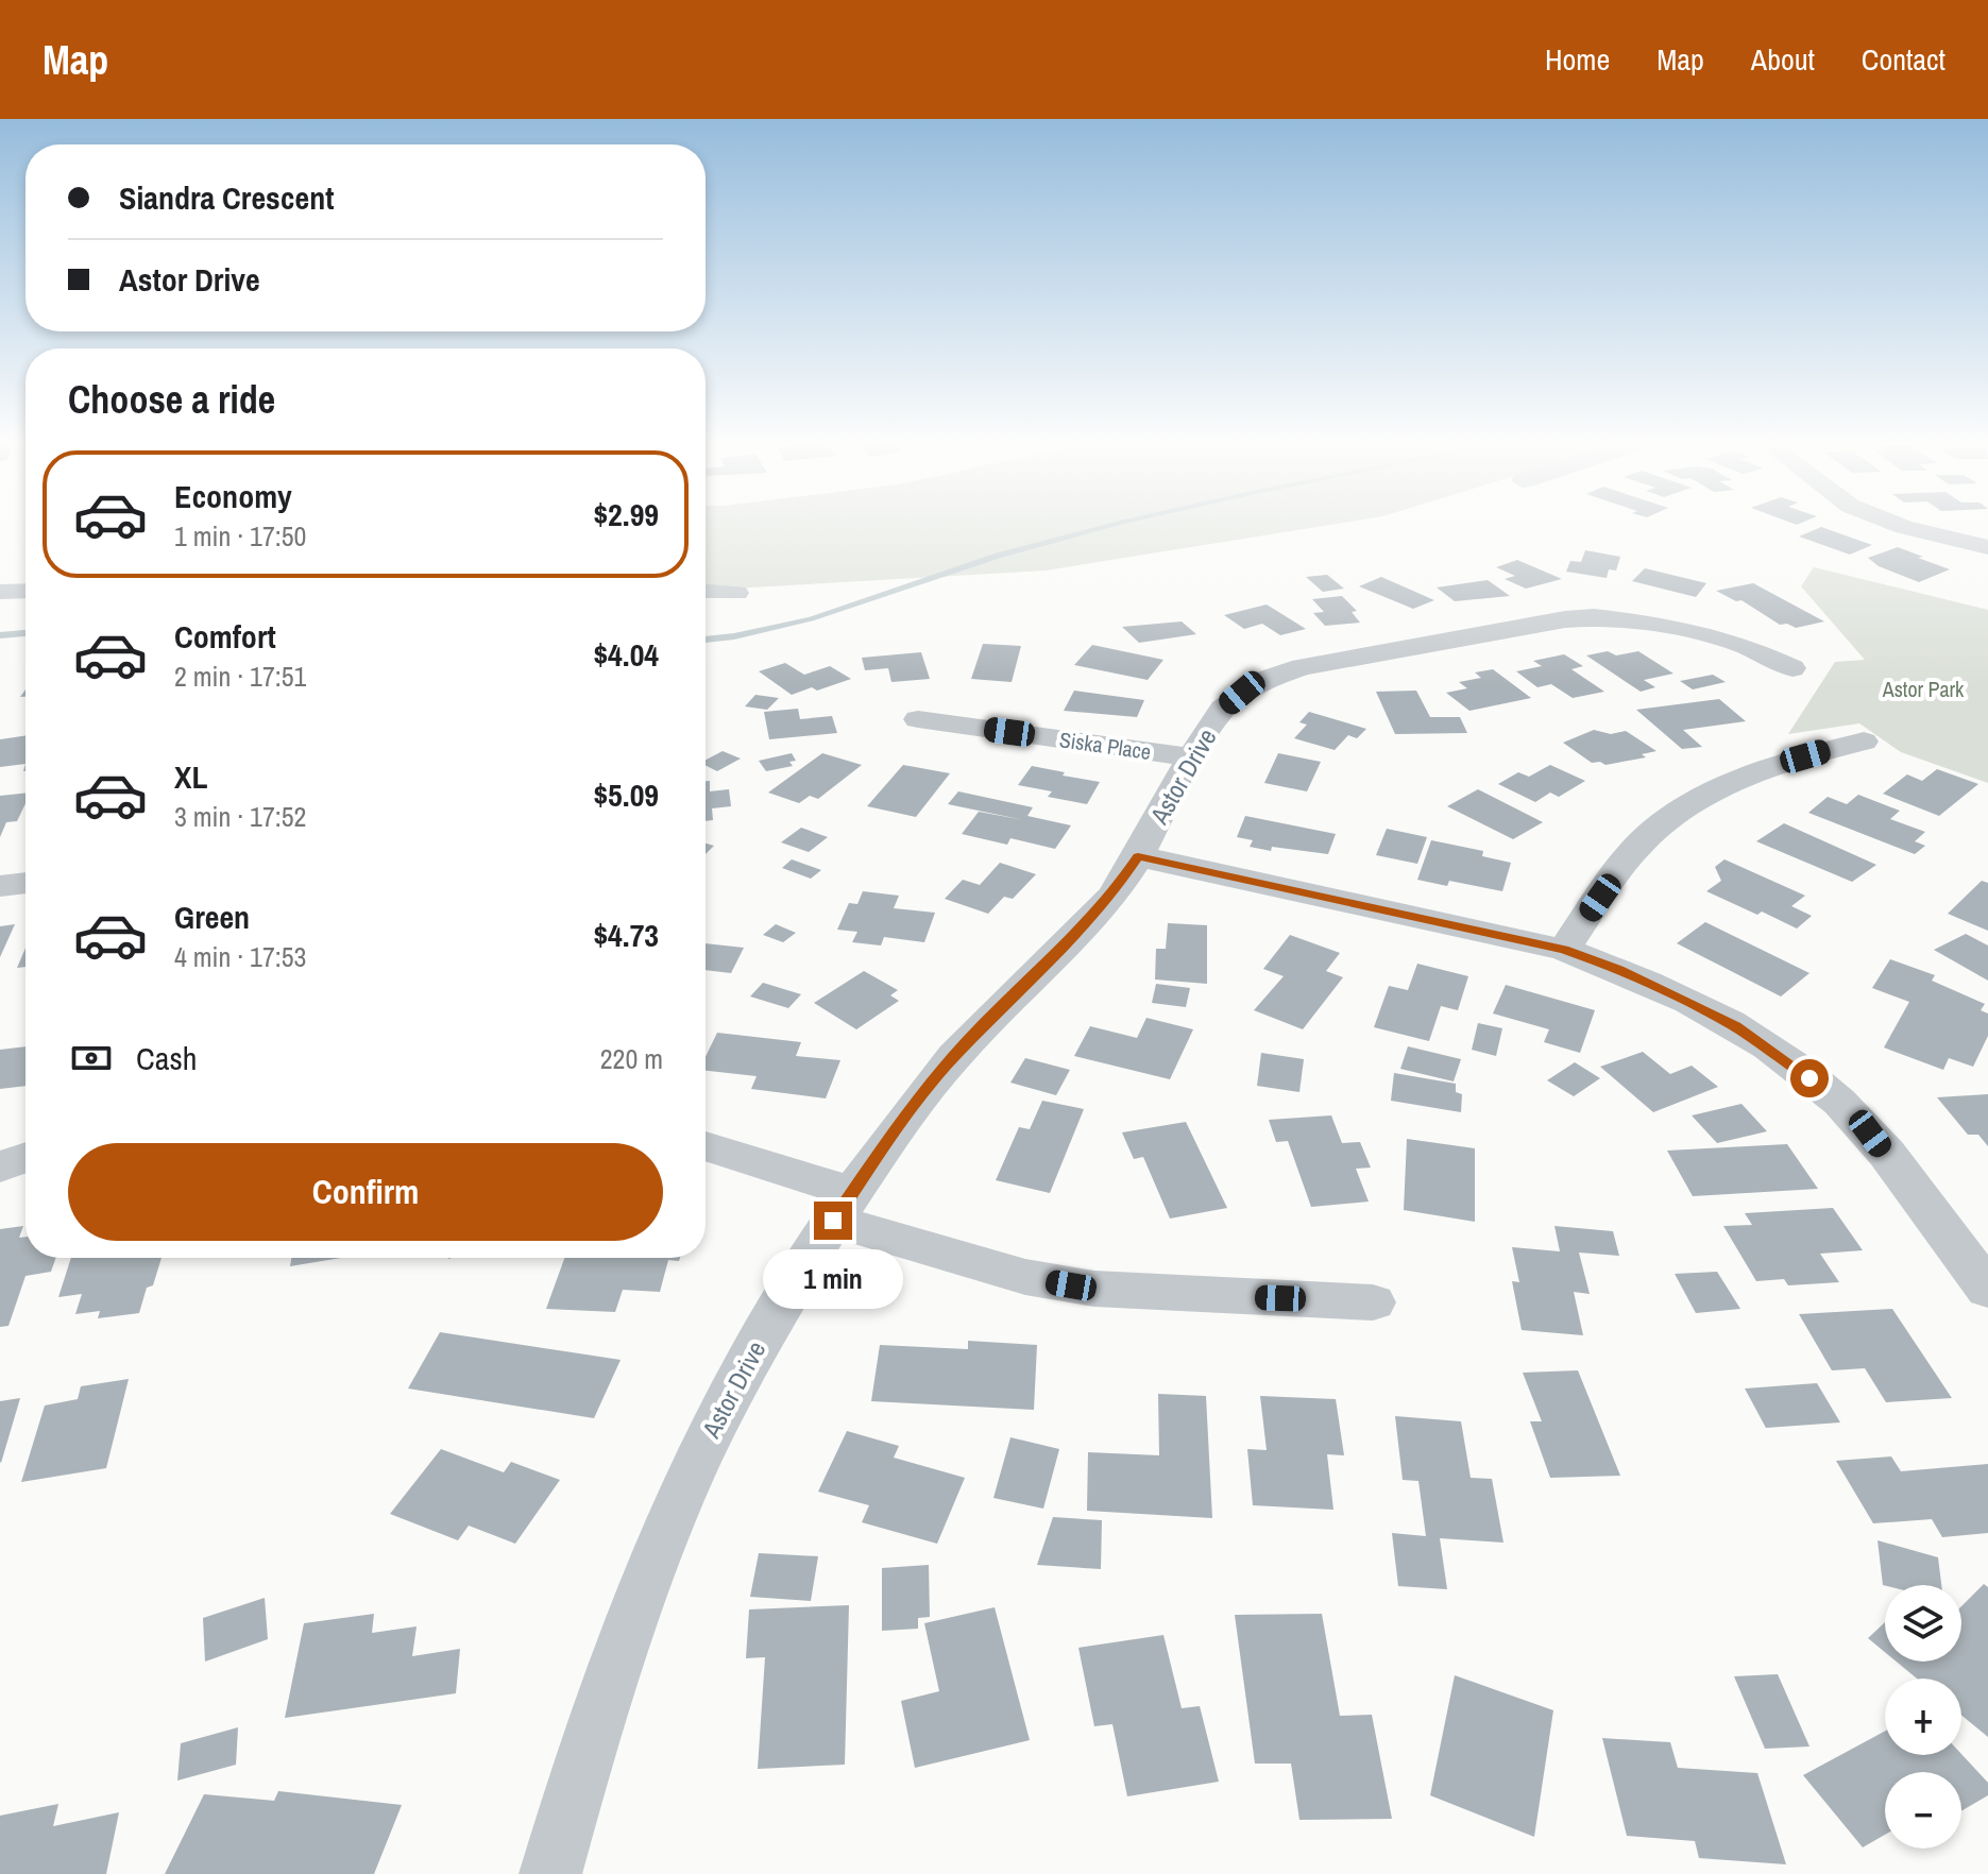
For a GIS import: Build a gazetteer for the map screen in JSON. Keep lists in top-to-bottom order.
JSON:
{
  "streets": {
    "street": ["Siska Place", "Astor Drive"]
  },
  "crossings": [
    ["Siska Place", "Astor Drive"]
  ],
  "parks": ["Astor Park"],
  "page": {
    "header": "Map",
    "nav": [
      "Home",
      "Map",
      "About",
      "Contact"
    ],
    "banner": ["Siandra Crescent", "Astor Drive"],
    "heading": "Choose a ride",
    "list": [
      {
        "name": "Economy",
        "note": "1 min · 17:50",
        "value": "$2.99"
      },
      {
        "name": "Comfort",
        "note": "2 min · 17:51",
        "value": "$4.04"
      },
      {
        "name": "XL",
        "note": "3 min · 17:52",
        "value": "$5.09"
      },
      {
        "name": "Green",
        "note": "4 min · 17:53",
        "value": "$4.73"
      }
    ],
    "pay": ["Cash", "220 m"],
    "buttons": "Confirm",
    "bubble": "1 min",
    "map_buttons": ["+", "−"]
  }
}
